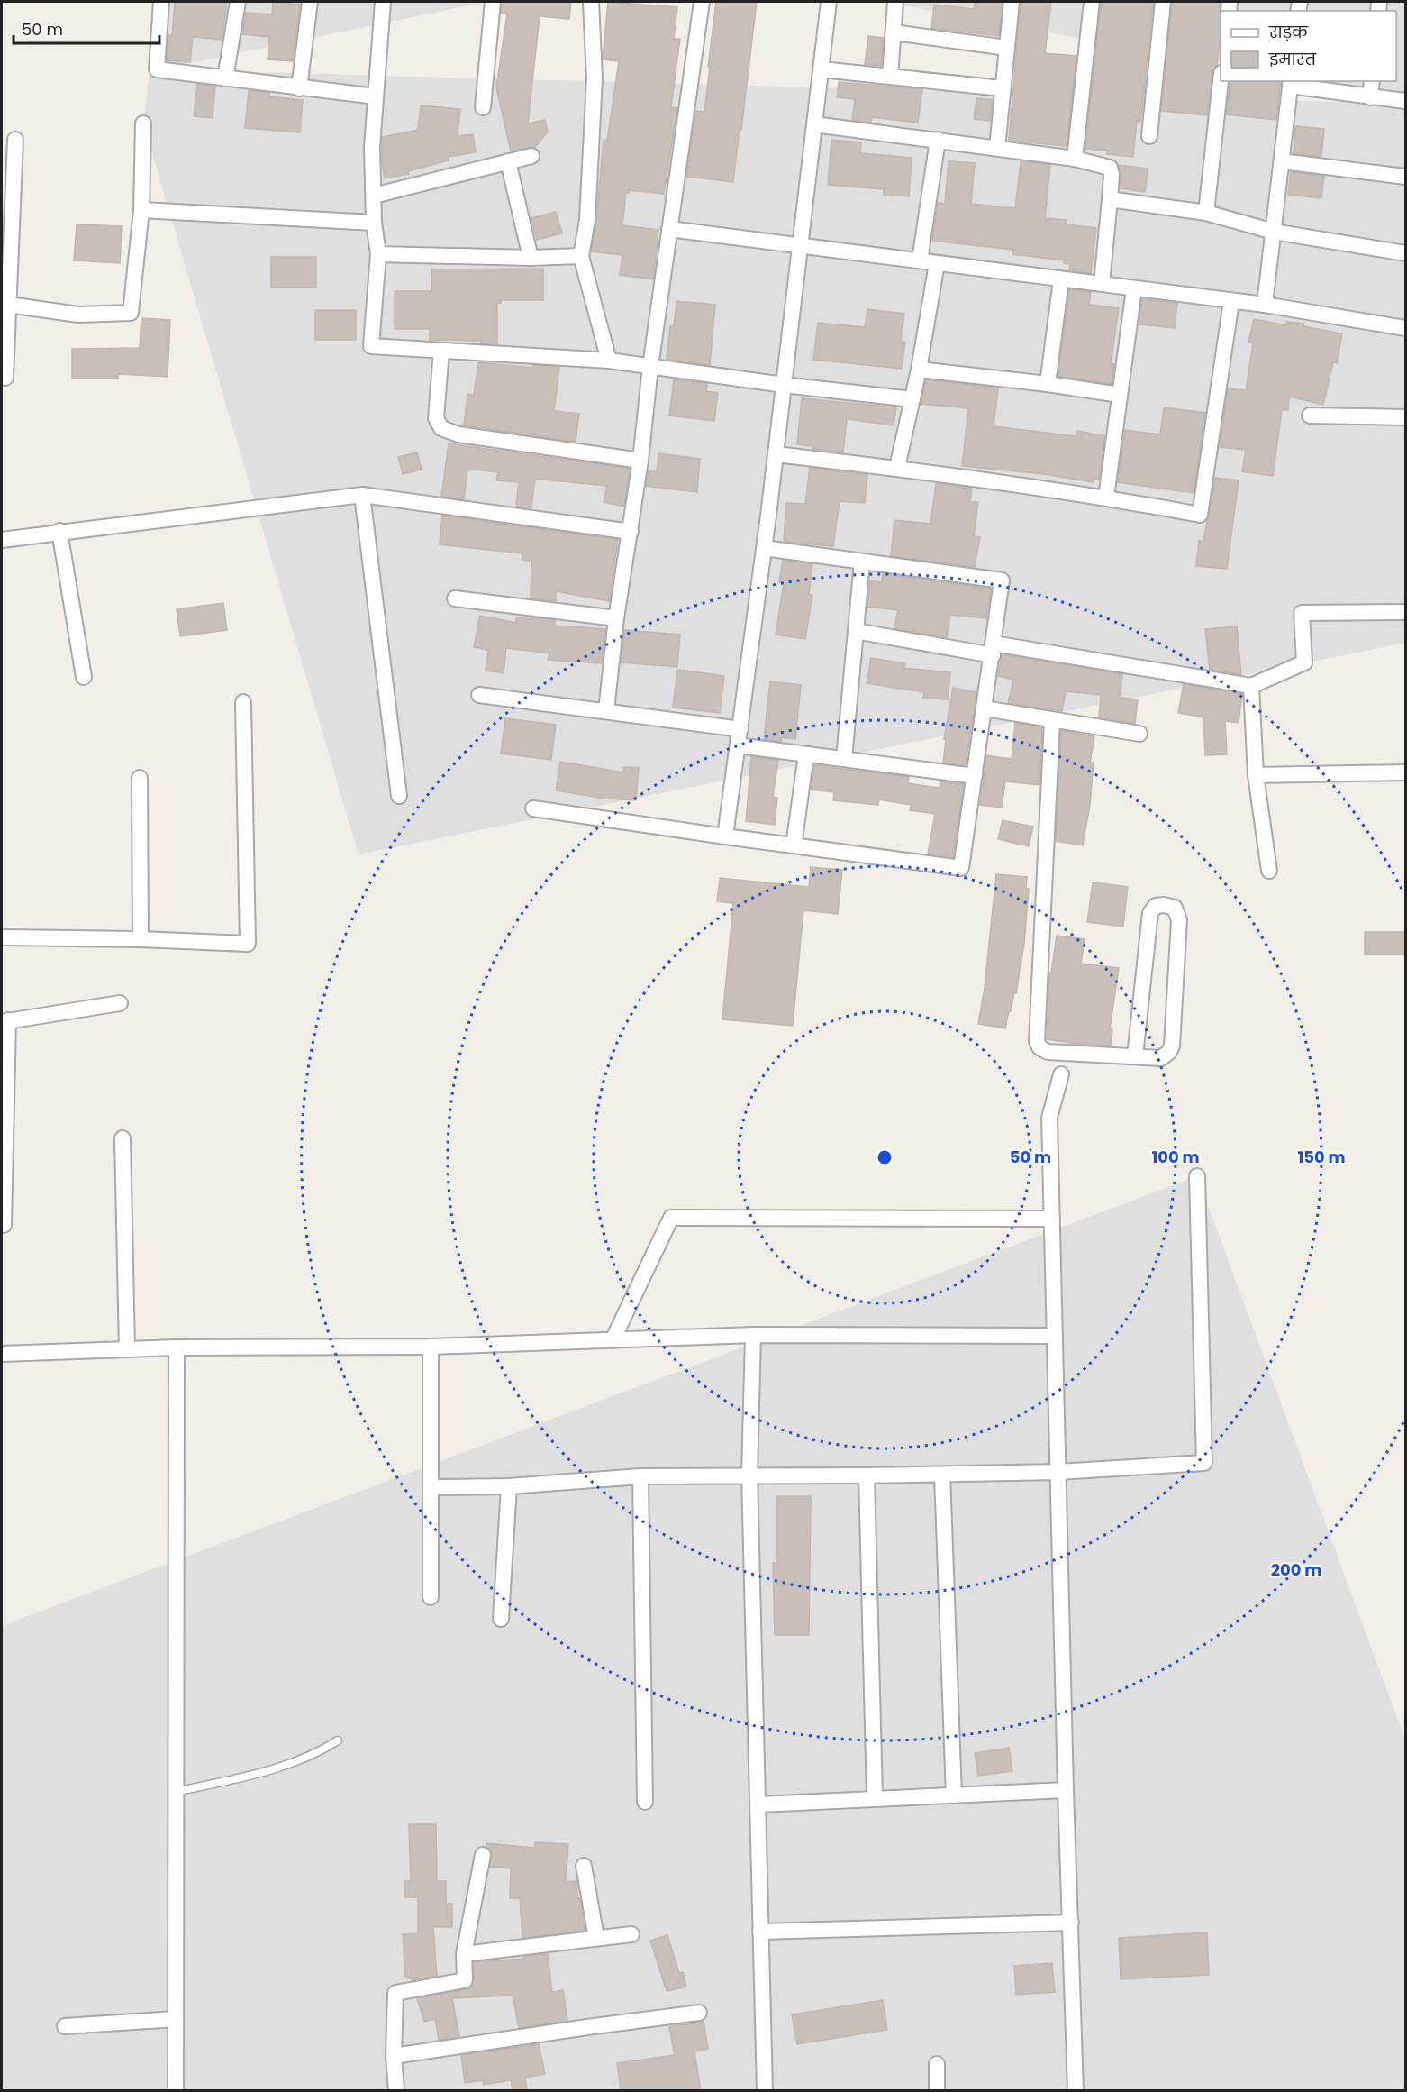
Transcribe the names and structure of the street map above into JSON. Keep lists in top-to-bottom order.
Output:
{
  "legend": ["सड़क", "इमारत"],
  "scale_bar": "50 m",
  "rings": [
    "50 m",
    "100 m",
    "150 m",
    "200 m"
  ]
}
